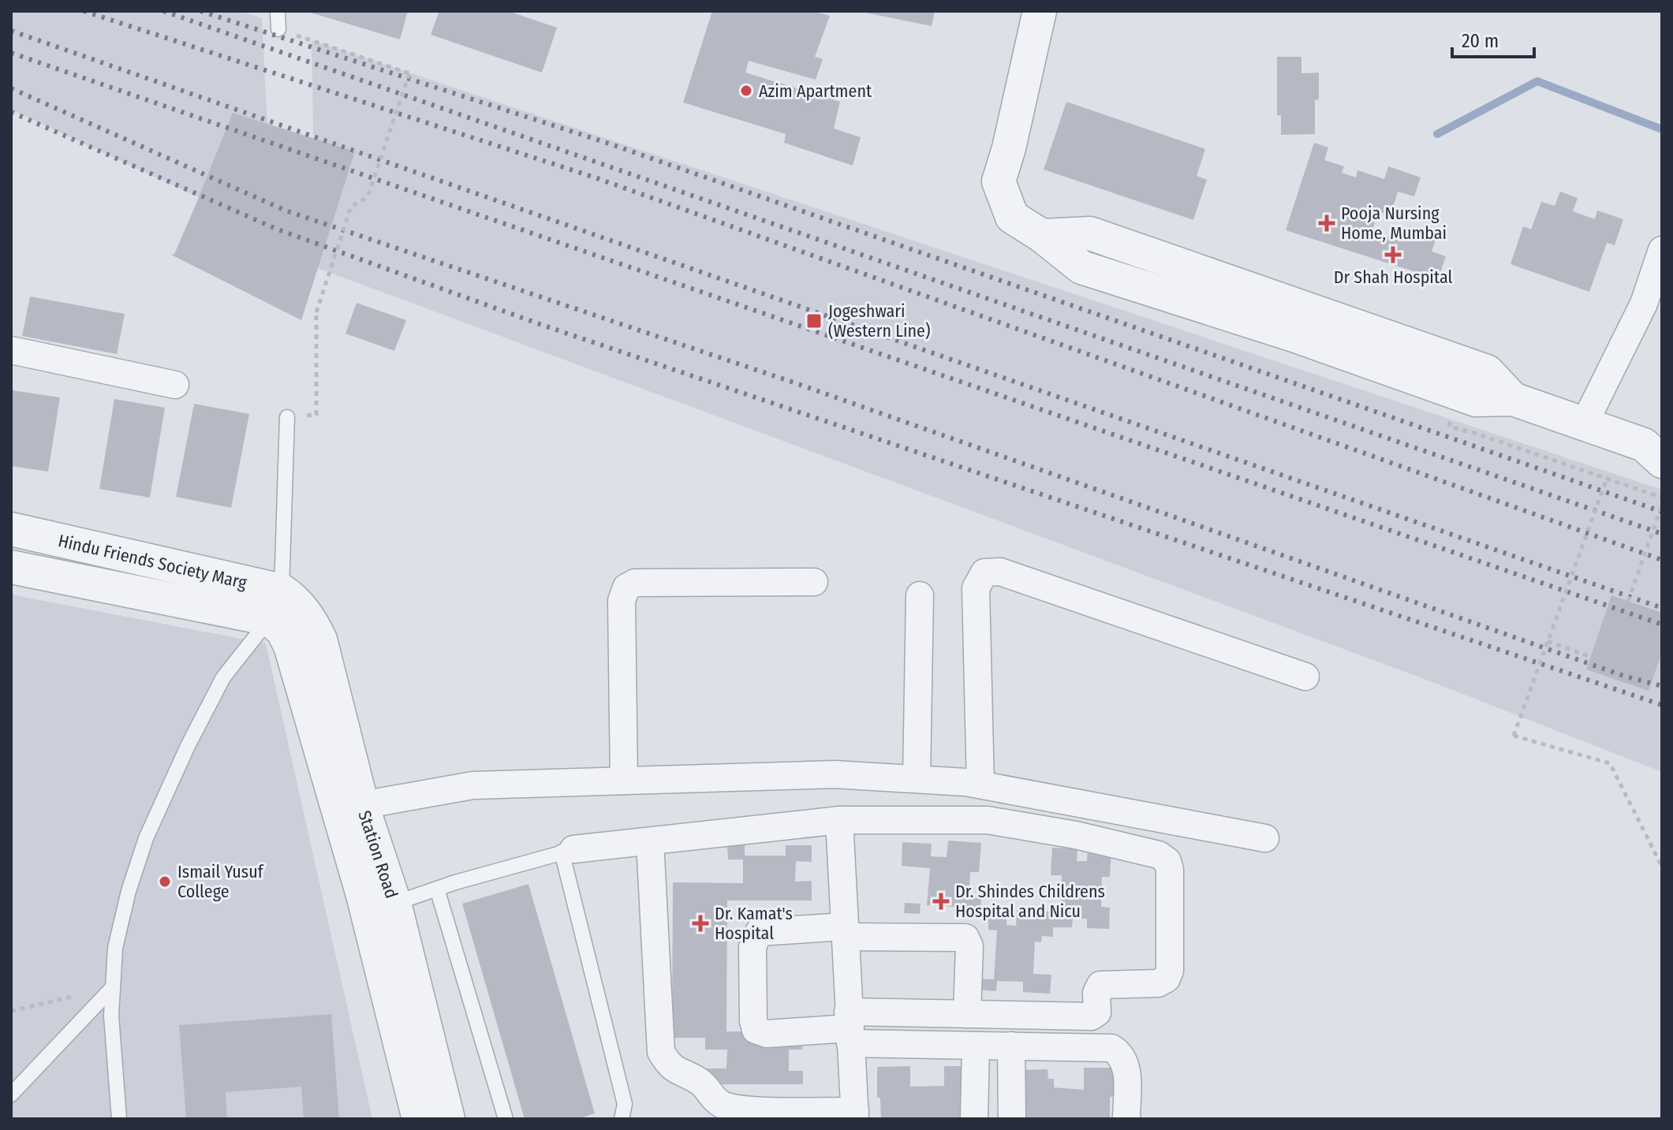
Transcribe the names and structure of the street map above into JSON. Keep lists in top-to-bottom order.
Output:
{
  "streets": {
    "street": ["Hindu Friends Society Marg", "Station Road"]
  },
  "crossings": [
    ["Hindu Friends Society Marg", "Station Road"]
  ],
  "places": {
    "other": ["Azim Apartment", "Ismail Yusuf College"],
    "health": [
      "Pooja Nursing Home, Mumbai",
      "Dr Shah Hospital",
      "Dr. Shindes Childrens Hospital and Nicu",
      "Dr. Kamat's Hospital"
    ],
    "transit": ["Jogeshwari (Western Line)"]
  },
  "scale_bar": "20 m"
}
